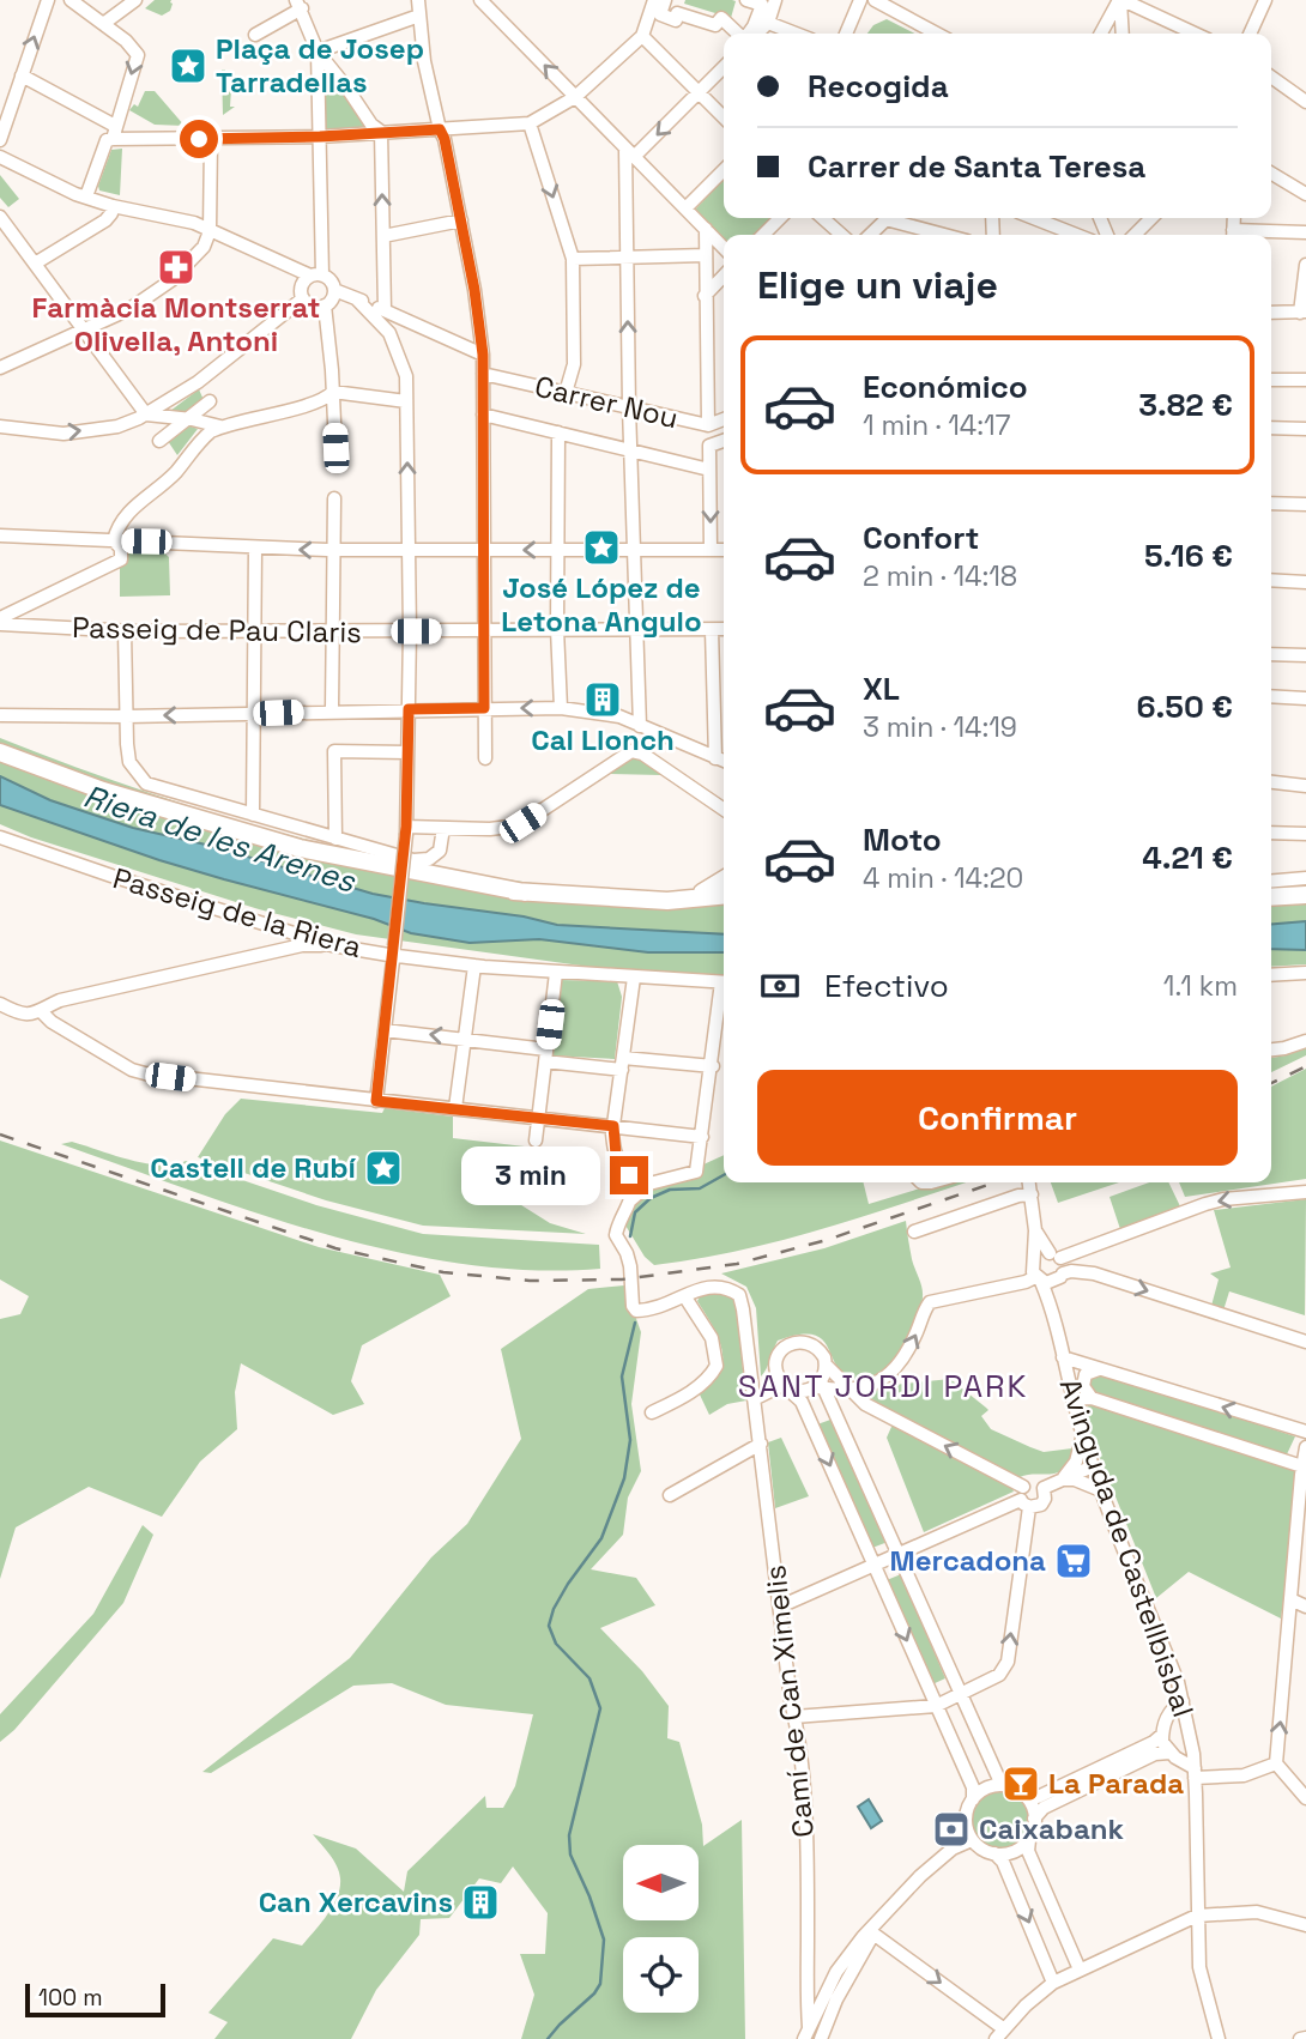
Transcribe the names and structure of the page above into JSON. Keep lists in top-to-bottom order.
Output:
{
  "streets": {
    "street": [
      "Carrer Nou",
      "Passeig de Pau Claris",
      "Passeig de la Riera",
      "Avinguda de Castellbisbal",
      "Camí de Can Ximelis"
    ]
  },
  "districts": ["SANT JORDI PARK"],
  "water": ["Riera de les Arenes"],
  "places": {
    "place": ["Plaça de Josep Tarradellas", "José López de Letona Angulo", "Castell de Rubí"],
    "pharmacy": ["Farmàcia Montserrat Olivella, Antoni"],
    "building": ["Cal Llonch", "Can Xercavins"],
    "supermarket": ["Mercadona"],
    "bar": ["La Parada"],
    "bank": ["Caixabank"]
  },
  "scale_bar": "100 m",
  "north": "left",
  "page": {
    "banner": ["Recogida", "Carrer de Santa Teresa"],
    "heading": "Elige un viaje",
    "list": [
      {
        "name": "Económico",
        "note": "1 min · 14:17",
        "value": "3.82 €"
      },
      {
        "name": "Confort",
        "note": "2 min · 14:18",
        "value": "5.16 €"
      },
      {
        "name": "XL",
        "note": "3 min · 14:19",
        "value": "6.50 €"
      },
      {
        "name": "Moto",
        "note": "4 min · 14:20",
        "value": "4.21 €"
      }
    ],
    "pay": ["Efectivo", "1.1 km"],
    "buttons": "Confirmar",
    "bubble": "3 min",
    "scale": "100 m"
  }
}
